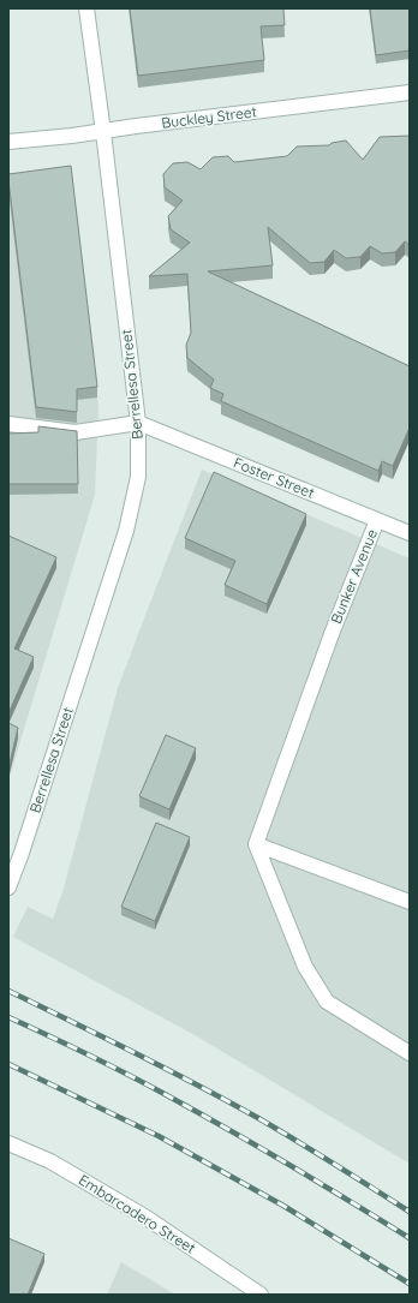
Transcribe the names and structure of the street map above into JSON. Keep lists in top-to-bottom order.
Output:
{
  "streets": {
    "street": [
      "Buckley Street",
      "Berrellesa Street",
      "Foster Street",
      "Bunker Avenue",
      "Embarcadero Street"
    ]
  },
  "crossings": [
    ["Buckley Street", "Berrellesa Street"],
    ["Berrellesa Street", "Foster Street"],
    ["Foster Street", "Bunker Avenue"]
  ]
}
